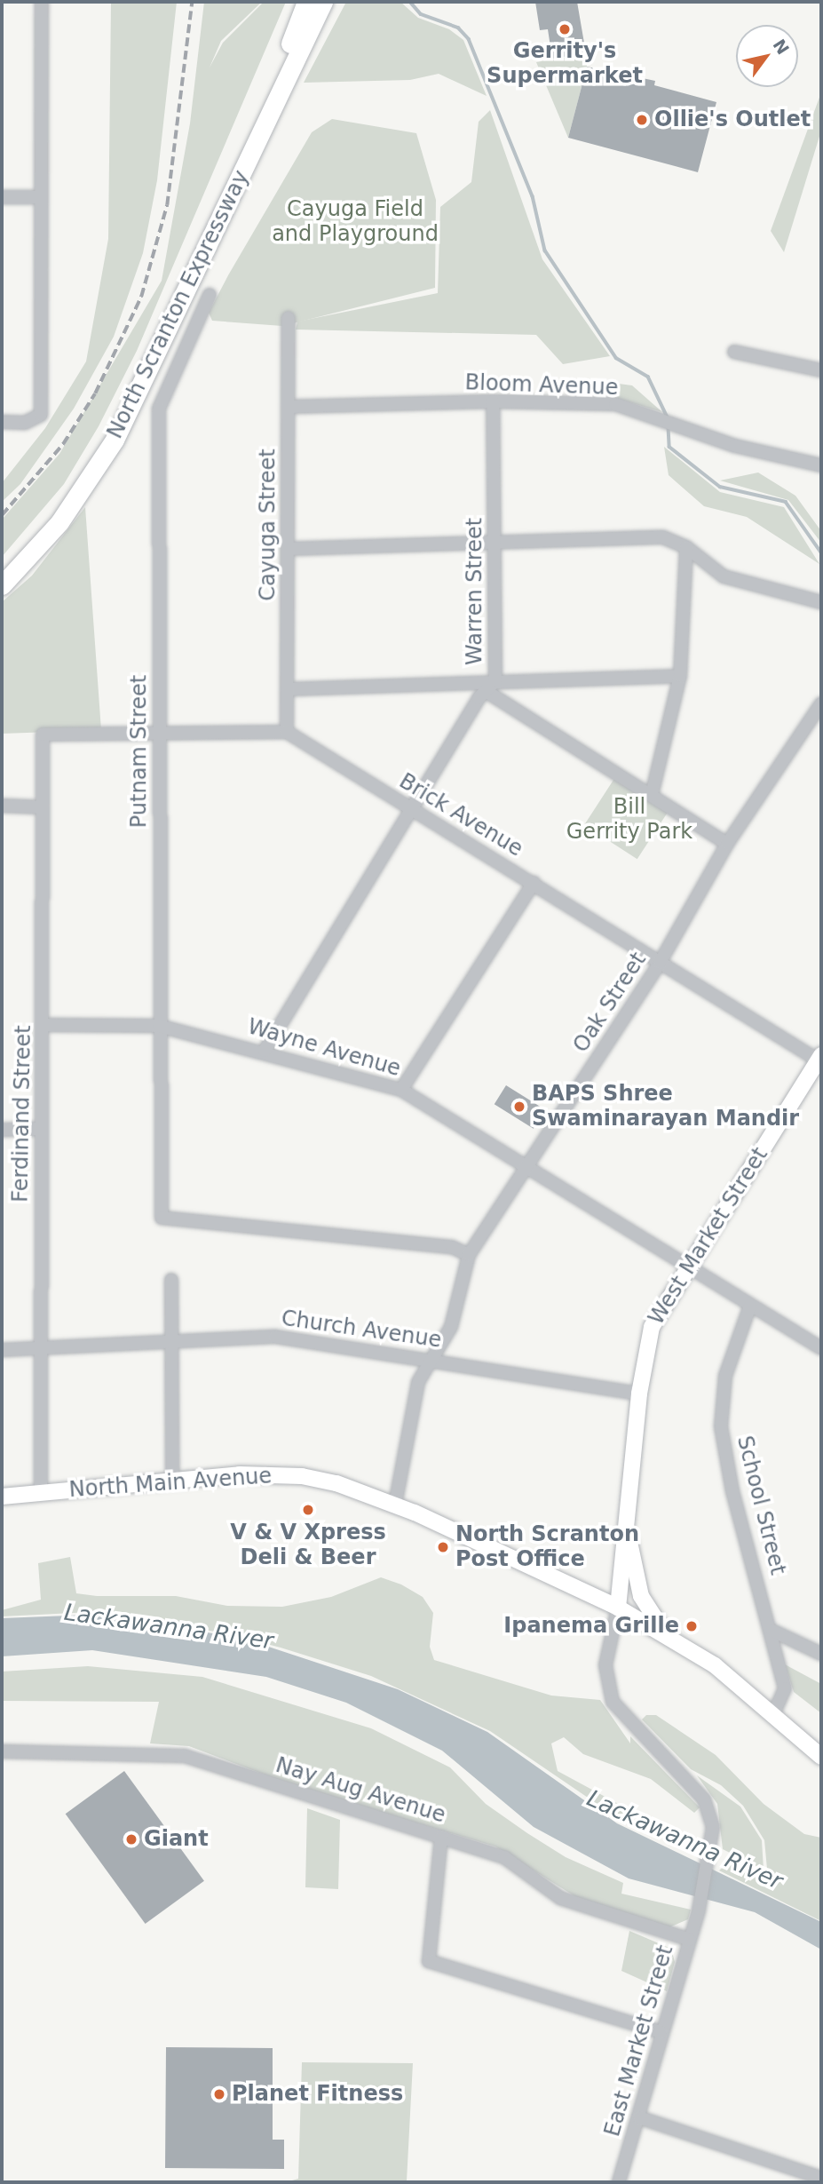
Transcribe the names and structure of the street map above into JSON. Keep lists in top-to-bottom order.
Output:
{
  "streets": {
    "highway": ["North Scranton Expressway"],
    "main road": ["West Market Street", "North Main Avenue"],
    "street": [
      "Bloom Avenue",
      "Cayuga Street",
      "Warren Street",
      "Putnam Street",
      "Brick Avenue",
      "Oak Street",
      "Wayne Avenue",
      "Ferdinand Street",
      "Church Avenue",
      "School Street",
      "Nay Aug Avenue",
      "East Market Street"
    ]
  },
  "crossings": [
    ["Bloom Avenue", "Cayuga Street"],
    ["Bloom Avenue", "Warren Street"],
    ["Cayuga Street", "Brick Avenue"],
    ["Warren Street", "Brick Avenue"],
    ["Warren Street", "Wayne Avenue"],
    ["Putnam Street", "Oak Street"],
    ["Putnam Street", "Wayne Avenue"],
    ["Putnam Street", "Ferdinand Street"],
    ["Brick Avenue", "Oak Street"],
    ["Brick Avenue", "West Market Street"],
    ["Oak Street", "Wayne Avenue"],
    ["Oak Street", "Church Avenue"],
    ["Oak Street", "North Main Avenue"],
    ["Wayne Avenue", "Ferdinand Street"],
    ["Wayne Avenue", "West Market Street"],
    ["Wayne Avenue", "School Street"],
    ["Ferdinand Street", "Church Avenue"],
    ["Ferdinand Street", "North Main Avenue"],
    ["West Market Street", "Church Avenue"],
    ["West Market Street", "North Main Avenue"],
    ["West Market Street", "East Market Street"],
    ["North Main Avenue", "School Street"],
    ["Nay Aug Avenue", "East Market Street"]
  ],
  "water": ["Lackawanna River"],
  "parks": ["Cayuga Field and Playground", "Bill Gerrity Park"],
  "places": [
    "Gerrity's Supermarket",
    "Ollie's Outlet",
    "BAPS Shree Swaminarayan Mandir",
    "V & V Xpress Deli & Beer",
    "North Scranton Post Office",
    "Ipanema Grille",
    "Giant",
    "Planet Fitness"
  ],
  "north": "top right"
}
